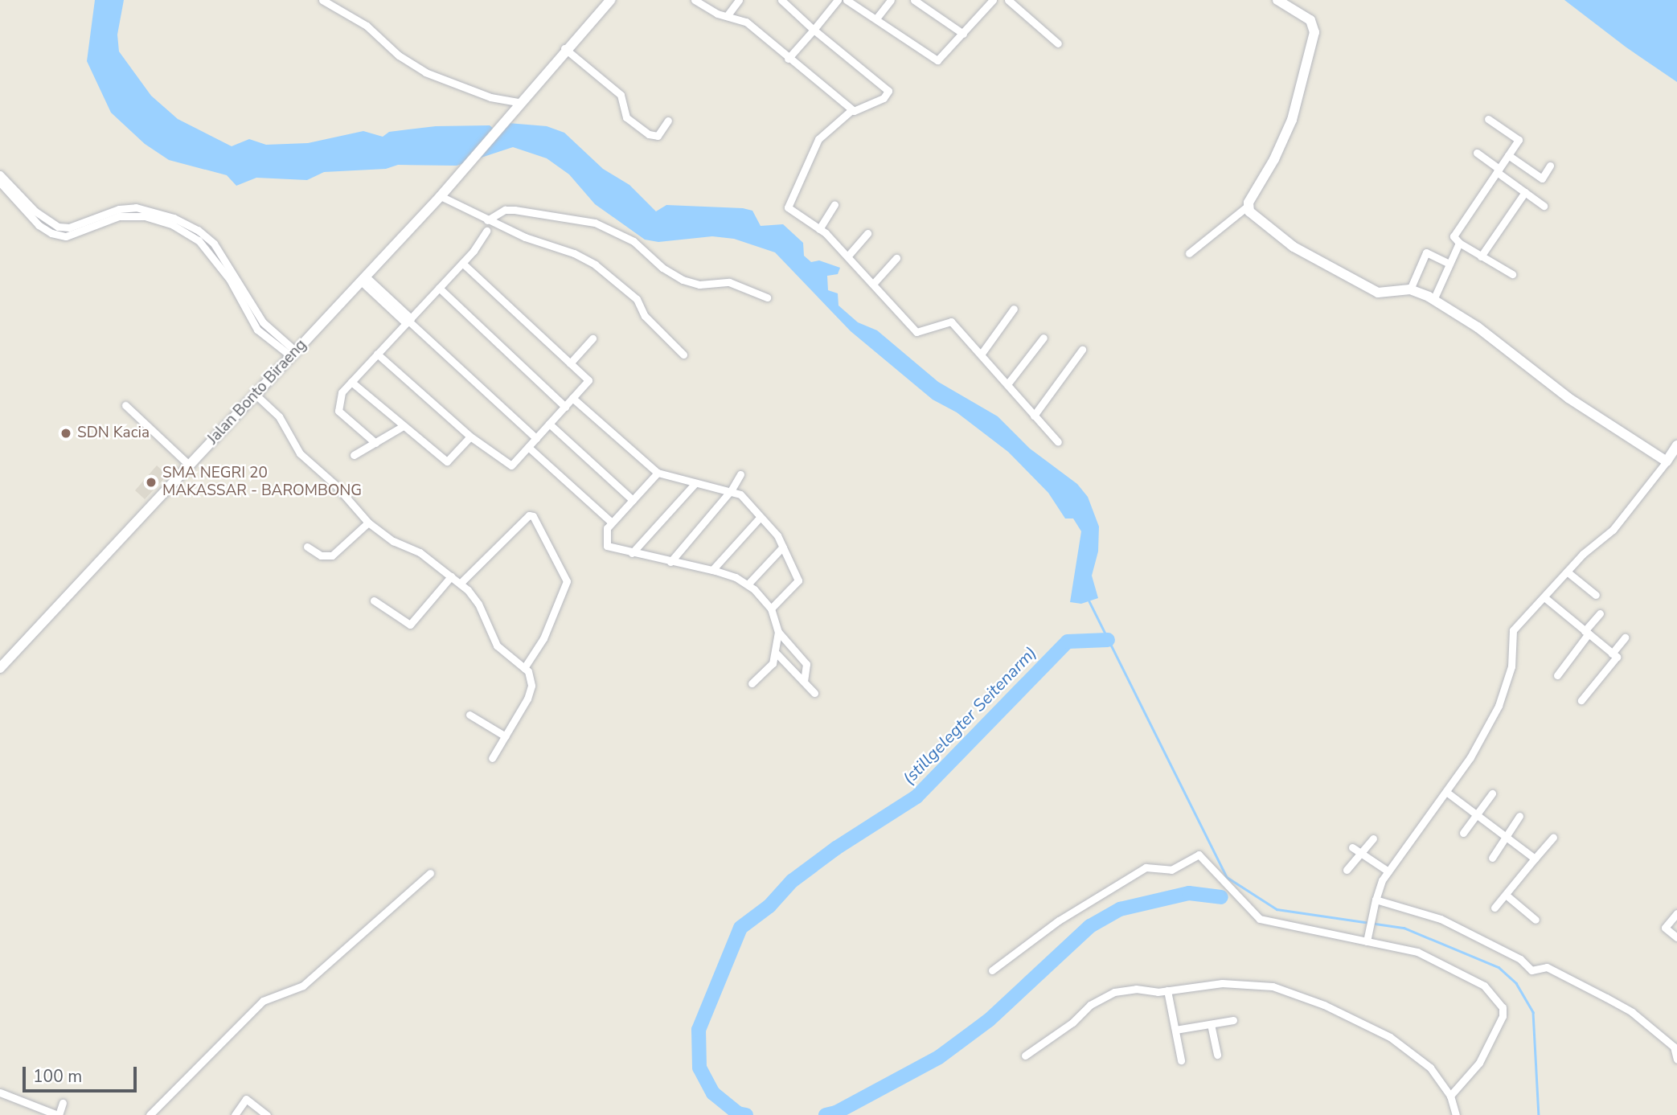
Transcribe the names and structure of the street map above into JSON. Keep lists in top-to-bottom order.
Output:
{
  "streets": {
    "street": ["Jalan Bonto Biraeng"]
  },
  "water": ["(stillgelegter Seitenarm)"],
  "places": ["SDN Kacia", "SMA NEGRI 20 MAKASSAR - BAROMBONG"],
  "scale_bar": "100 m"
}
